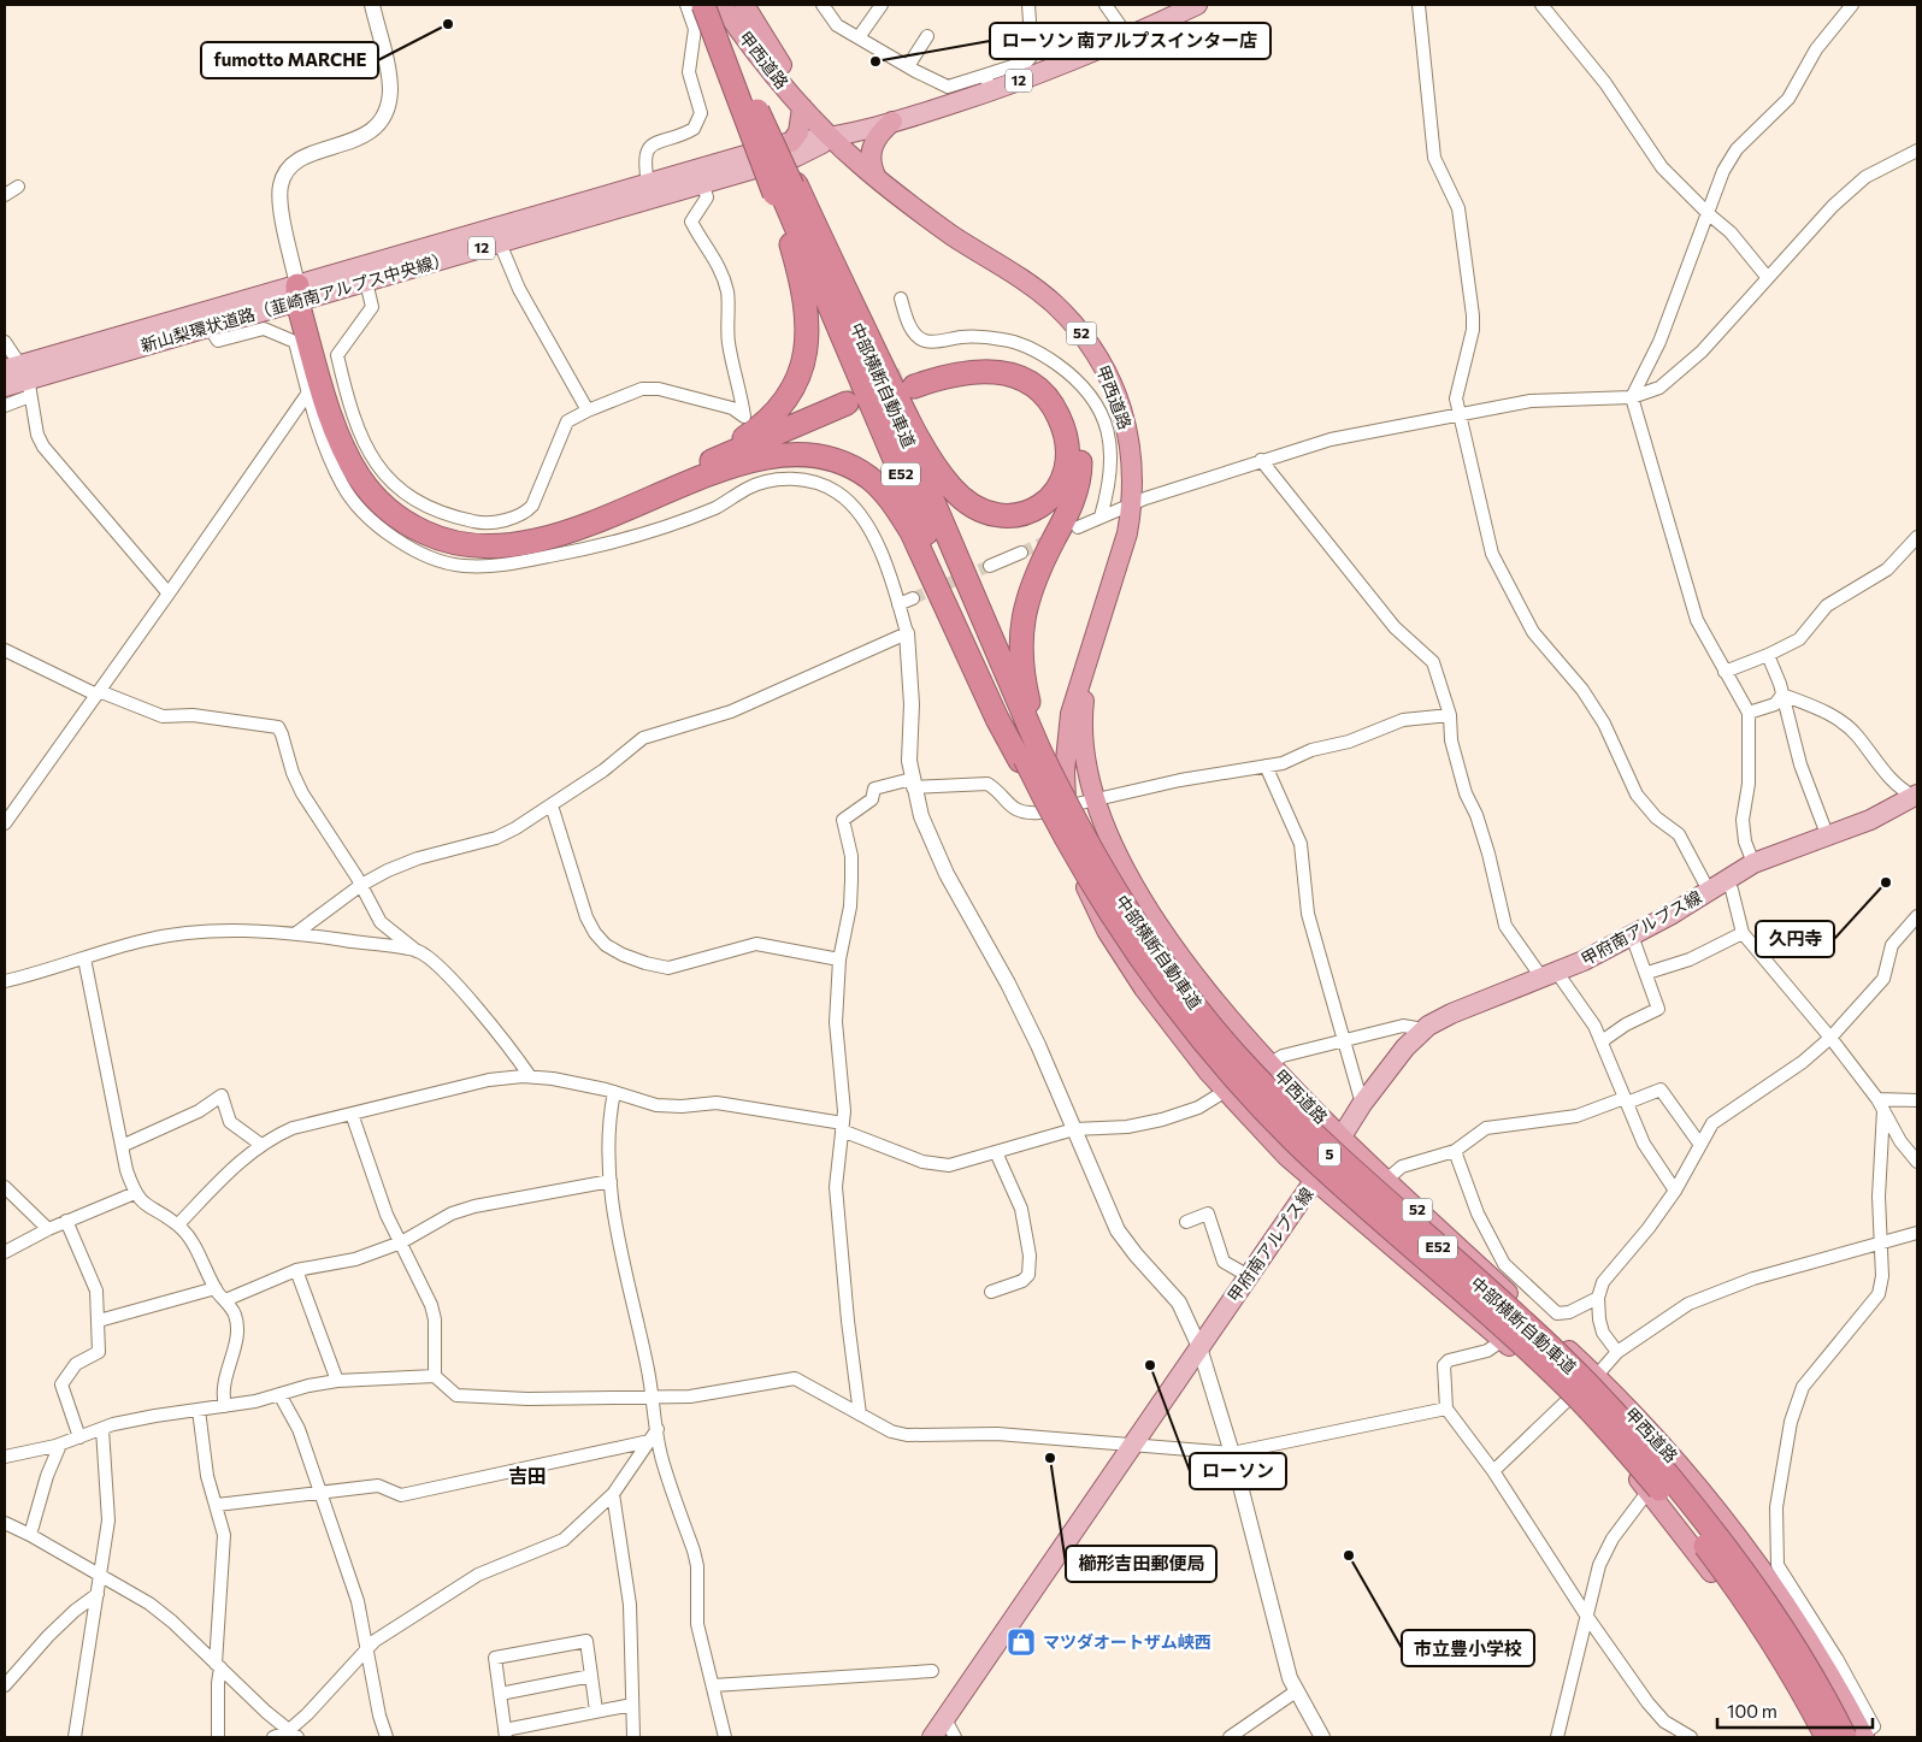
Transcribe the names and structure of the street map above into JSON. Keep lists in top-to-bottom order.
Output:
{
  "streets": {
    "highway": [
      "甲西道路",
      "52",
      "中部横断自動車道",
      "E52"
    ],
    "main road": [
      "12",
      "新山梨環状道路（韮崎南アルプス中央線）",
      "甲府南アルプス線",
      "5"
    ]
  },
  "crossings": [
    ["甲西道路", "12"],
    ["甲西道路", "新山梨環状道路（韮崎南アルプス中央線）"],
    ["甲西道路", "中部横断自動車道"],
    ["甲西道路", "甲府南アルプス線"],
    ["12", "新山梨環状道路（韮崎南アルプス中央線）"]
  ],
  "districts": ["吉田"],
  "places": {
    "other": [
      "fumotto MARCHE",
      "ローソン 南アルプスインター店",
      "久円寺",
      "ローソン",
      "櫛形吉田郵便局",
      "市立豊小学校"
    ],
    "shop": ["マツダオートザム峡西"]
  },
  "scale_bar": "100 m"
}
